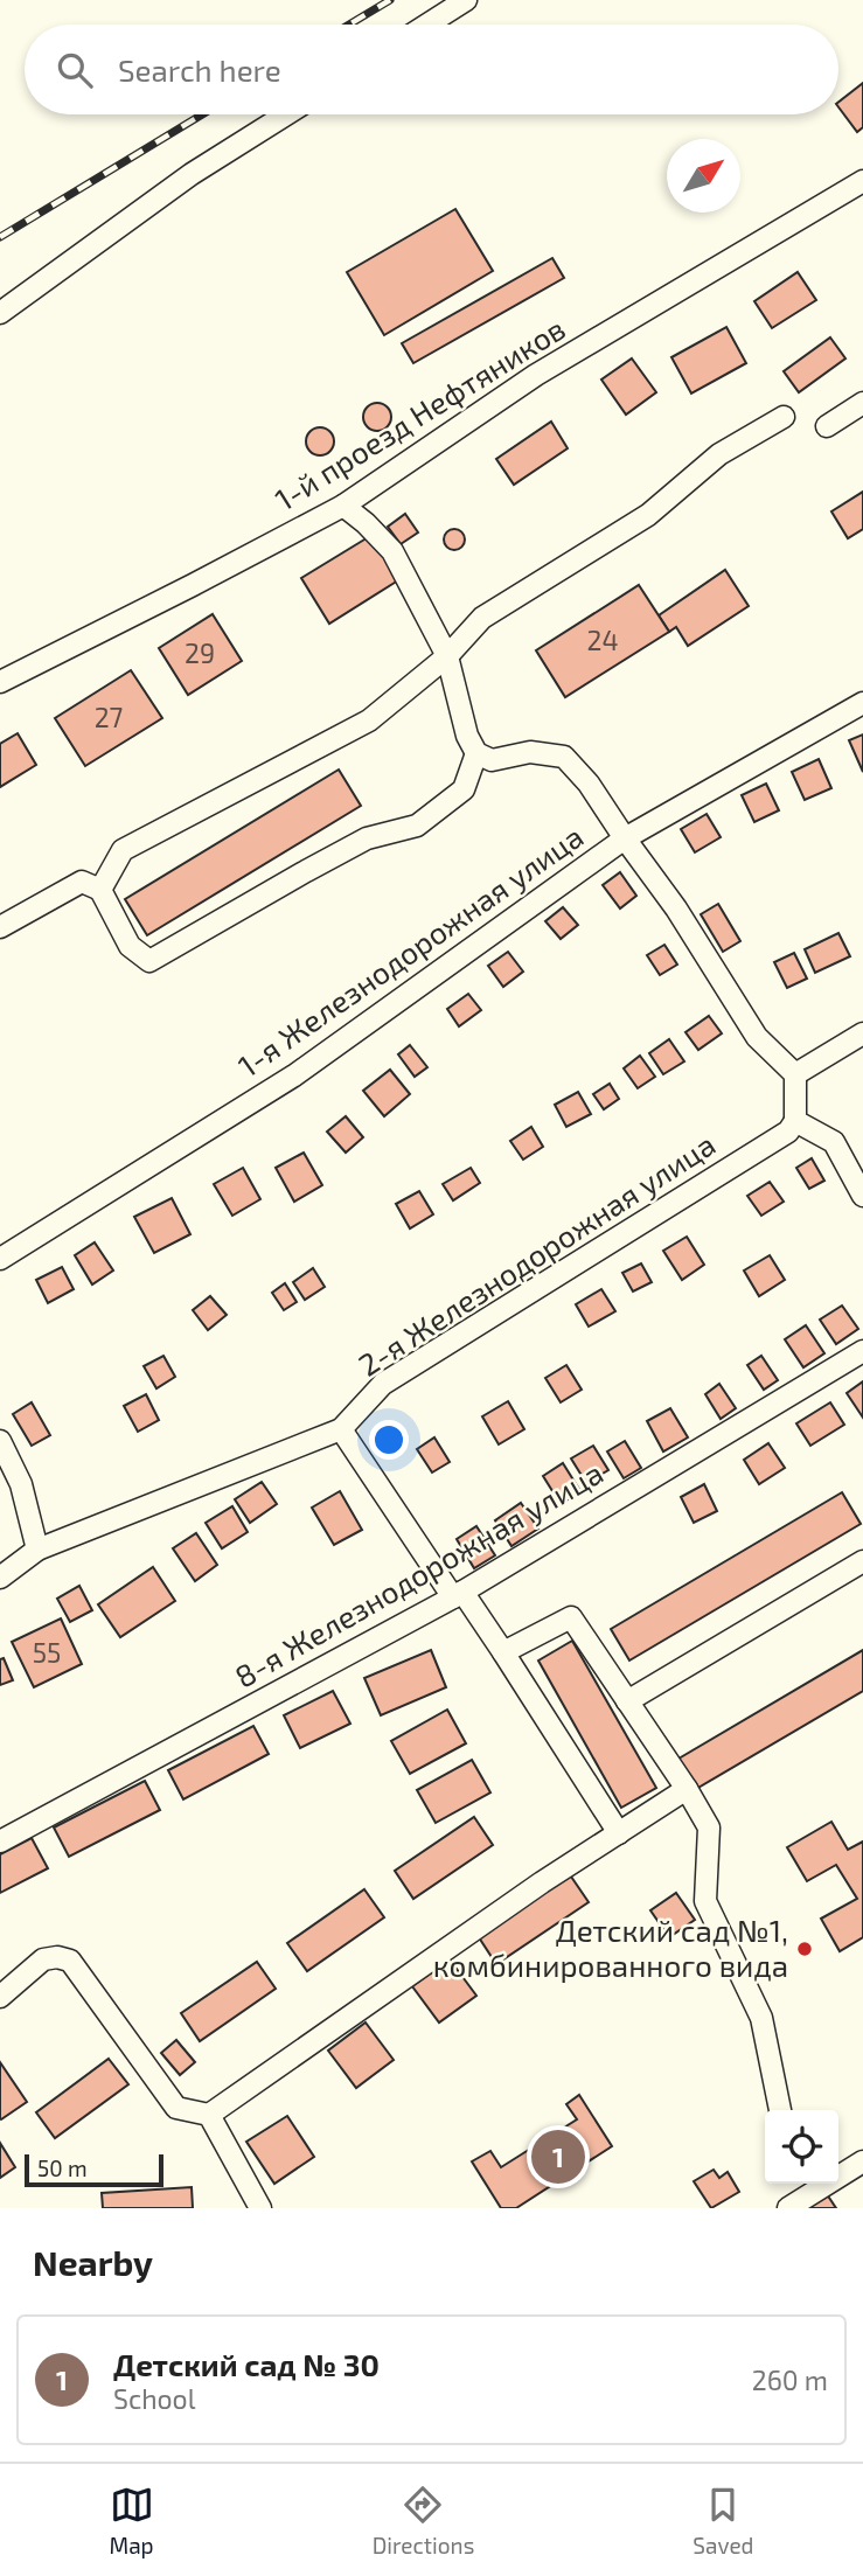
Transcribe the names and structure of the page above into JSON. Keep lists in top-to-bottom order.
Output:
{
  "streets": {
    "street": [
      "1-й проезд Нефтяников",
      "1-я Железнодорожная улица",
      "2-я Железнодорожная улица",
      "8-я Железнодорожная улица"
    ]
  },
  "places": ["Детский сад №1, комбинированного вида"],
  "house_numbers": [
    "24",
    "29",
    "27",
    "55"
  ],
  "scale_bar": "50 m",
  "north": "top right",
  "page": {
    "search": "Search here",
    "pins": "1",
    "scale": "50 m",
    "heading": "Nearby",
    "list": [
      {
        "mark": "1",
        "name": "Детский сад № 30",
        "note": "School",
        "value": "260 m"
      }
    ],
    "nav": ["Map", "Directions", "Saved"]
  }
}
